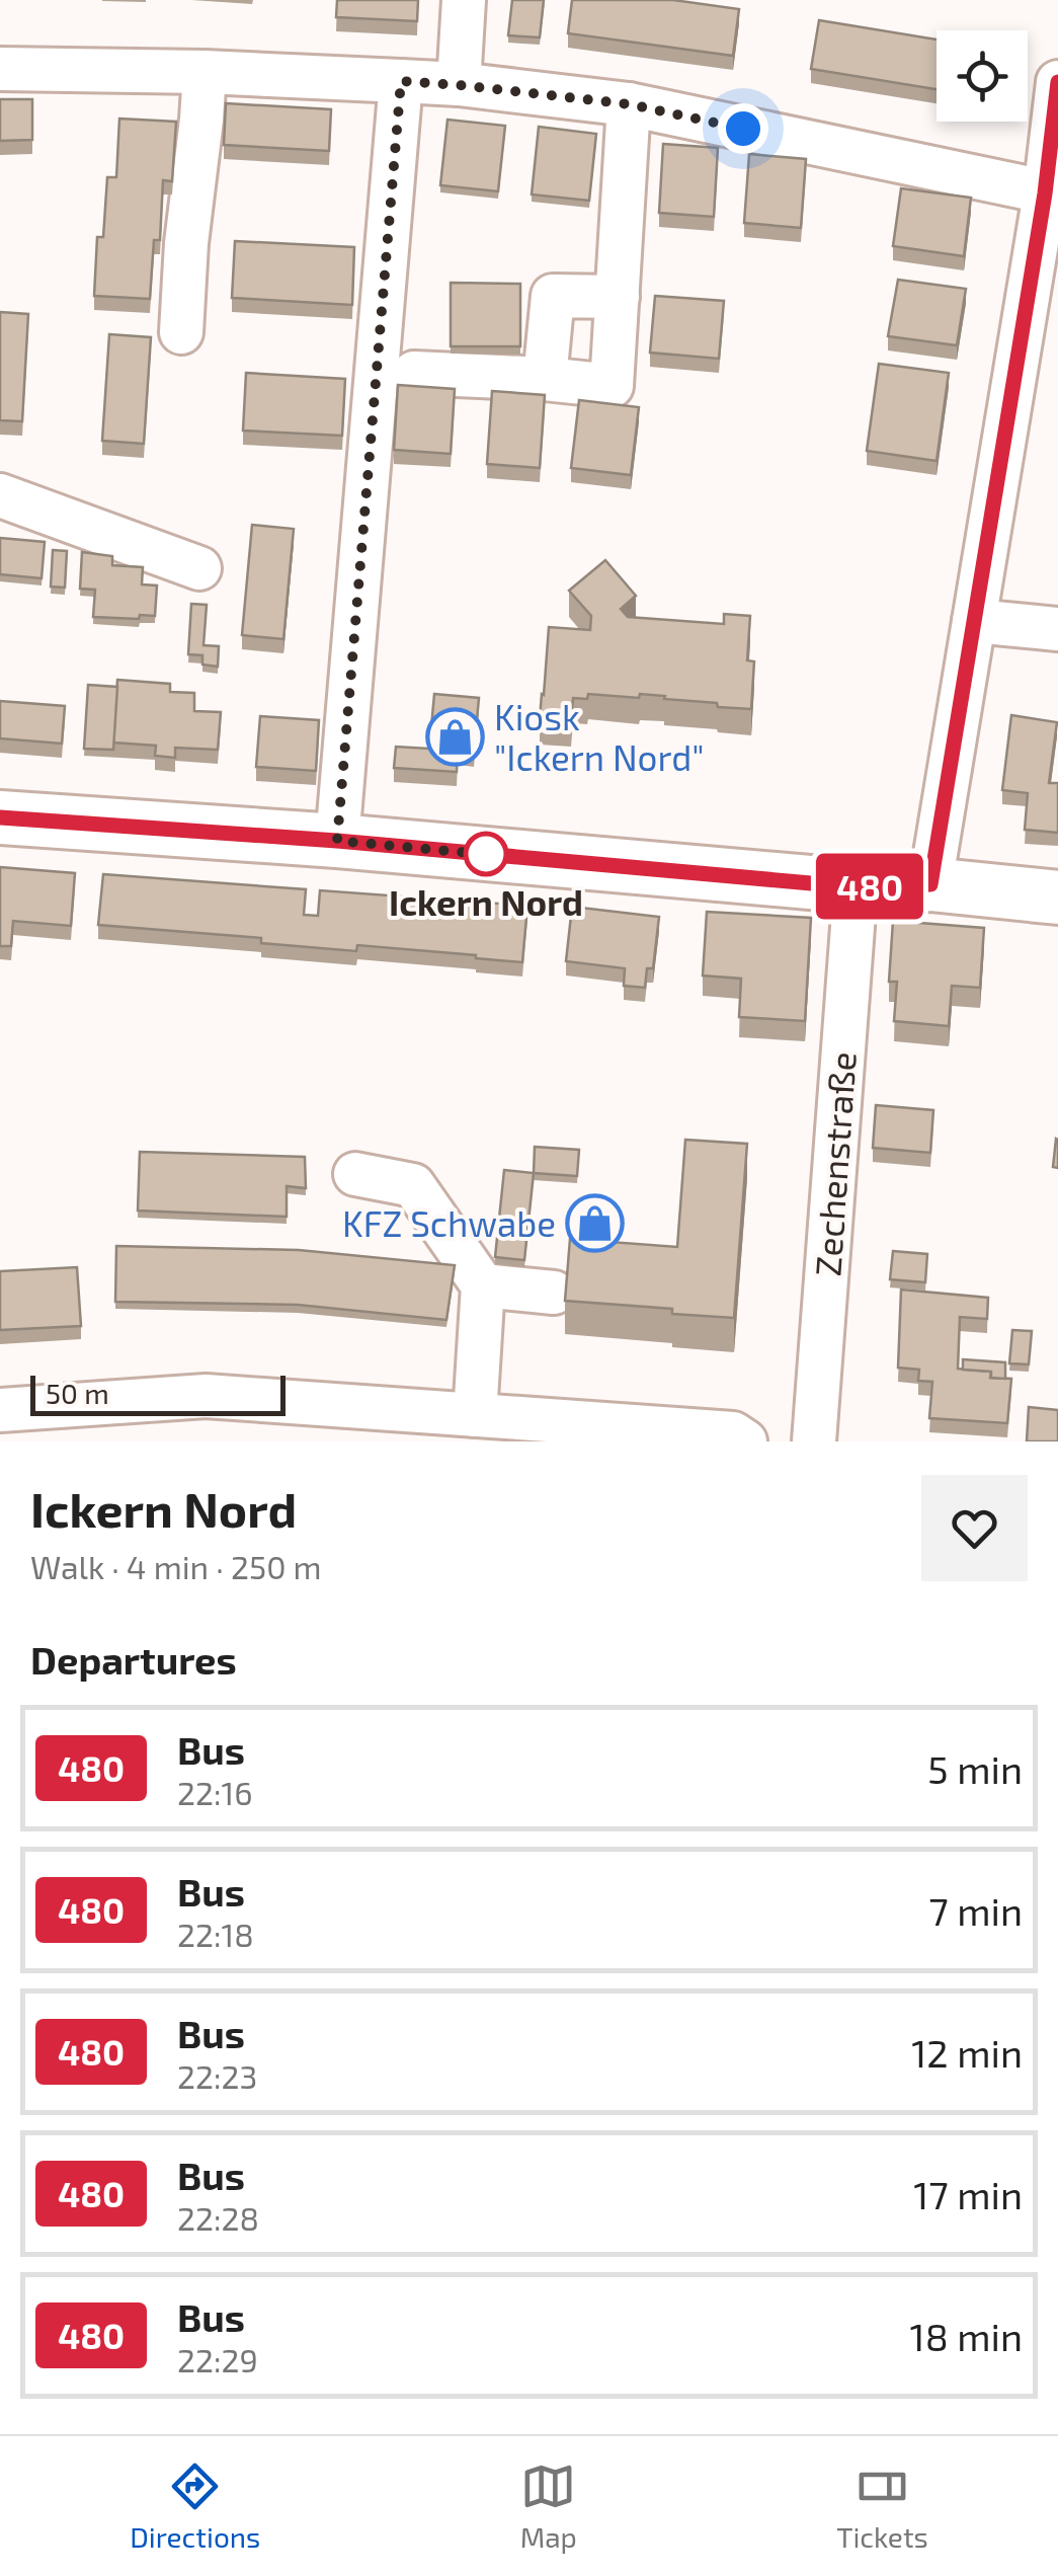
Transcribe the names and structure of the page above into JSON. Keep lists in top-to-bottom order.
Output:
{
  "streets": {
    "street": ["Zechenstraße"]
  },
  "places": {
    "shop": ["Kiosk \"Ickern Nord\"", "KFZ Schwabe"],
    "other": ["Ickern Nord"]
  },
  "lines": ["bus line 480"],
  "scale_bar": "50 m",
  "page": {
    "on_map": "480",
    "scale": "50 m",
    "heading": [
      ["Ickern Nord", "Walk · 4 min · 250 m"],
      "Departures"
    ],
    "list": [
      {
        "mark": "480",
        "name": "Bus",
        "note": "22:16",
        "value": "5 min"
      },
      {
        "mark": "480",
        "name": "Bus",
        "note": "22:18",
        "value": "7 min"
      },
      {
        "mark": "480",
        "name": "Bus",
        "note": "22:23",
        "value": "12 min"
      },
      {
        "mark": "480",
        "name": "Bus",
        "note": "22:28",
        "value": "17 min"
      },
      {
        "mark": "480",
        "name": "Bus",
        "note": "22:29",
        "value": "18 min"
      }
    ],
    "tabs": ["Directions", "Map", "Tickets"]
  }
}
